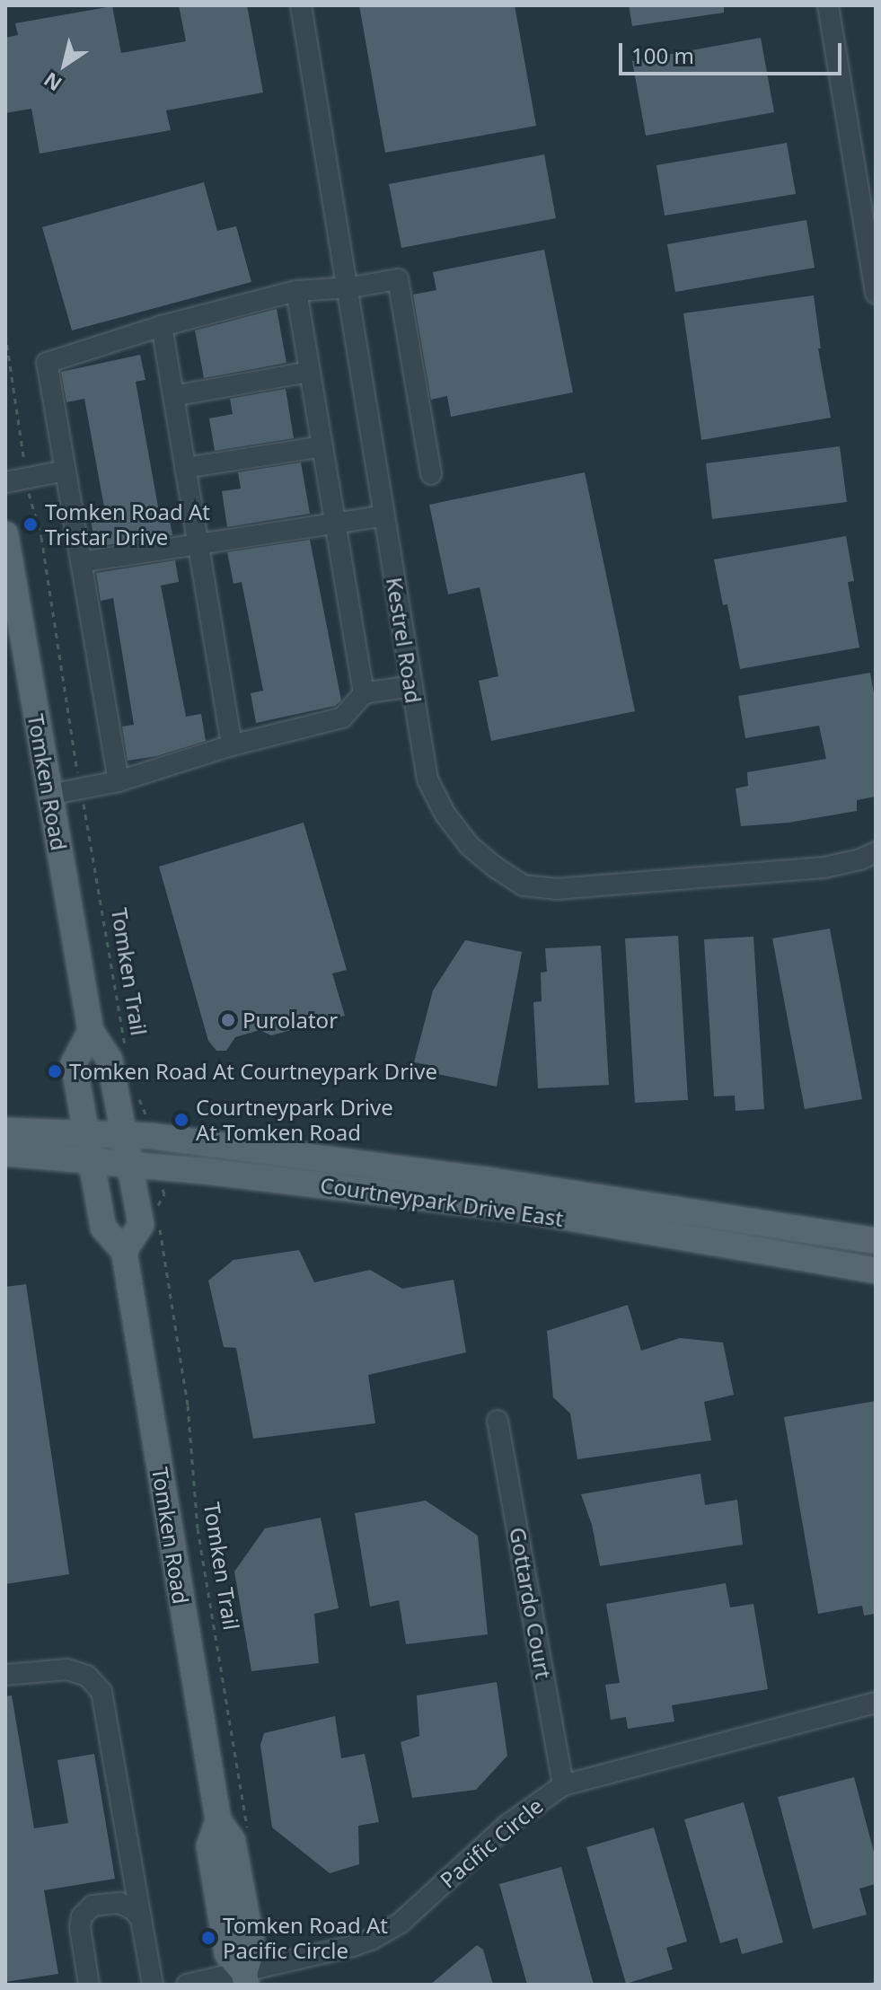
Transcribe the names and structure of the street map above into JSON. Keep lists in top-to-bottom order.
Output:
{
  "streets": {
    "main road": ["Tomken Road", "Courtneypark Drive East"],
    "street": ["Kestrel Road", "Gottardo Court", "Pacific Circle"],
    "path": ["Tomken Trail"]
  },
  "crossings": [
    ["Tomken Road", "Courtneypark Drive East"],
    ["Tomken Road", "Pacific Circle"],
    ["Gottardo Court", "Pacific Circle"]
  ],
  "places": [
    "Tomken Road At Tristar Drive",
    "Purolator",
    "Tomken Road At Courtneypark Drive",
    "Courtneypark Drive At Tomken Road",
    "Tomken Road At Pacific Circle"
  ],
  "scale_bar": "100 m",
  "north": "bottom left"
}
